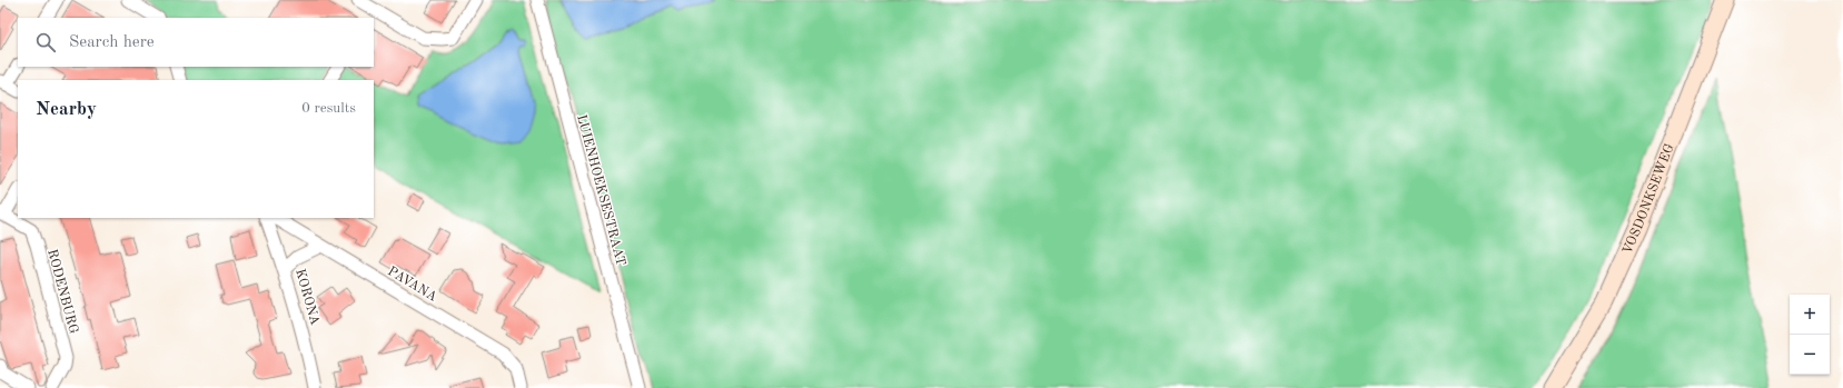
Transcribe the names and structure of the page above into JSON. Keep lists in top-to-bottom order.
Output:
{
  "streets": {
    "main road": ["VOSDONKSEWEG"],
    "street": [
      "LUIENHOEKSESTRAAT",
      "PAVANA",
      "RODENBURG",
      "KORONA"
    ]
  },
  "page": {
    "search": "Search here",
    "heading": ["Nearby", "0 results"],
    "map_buttons": ["+", "−"]
  }
}
